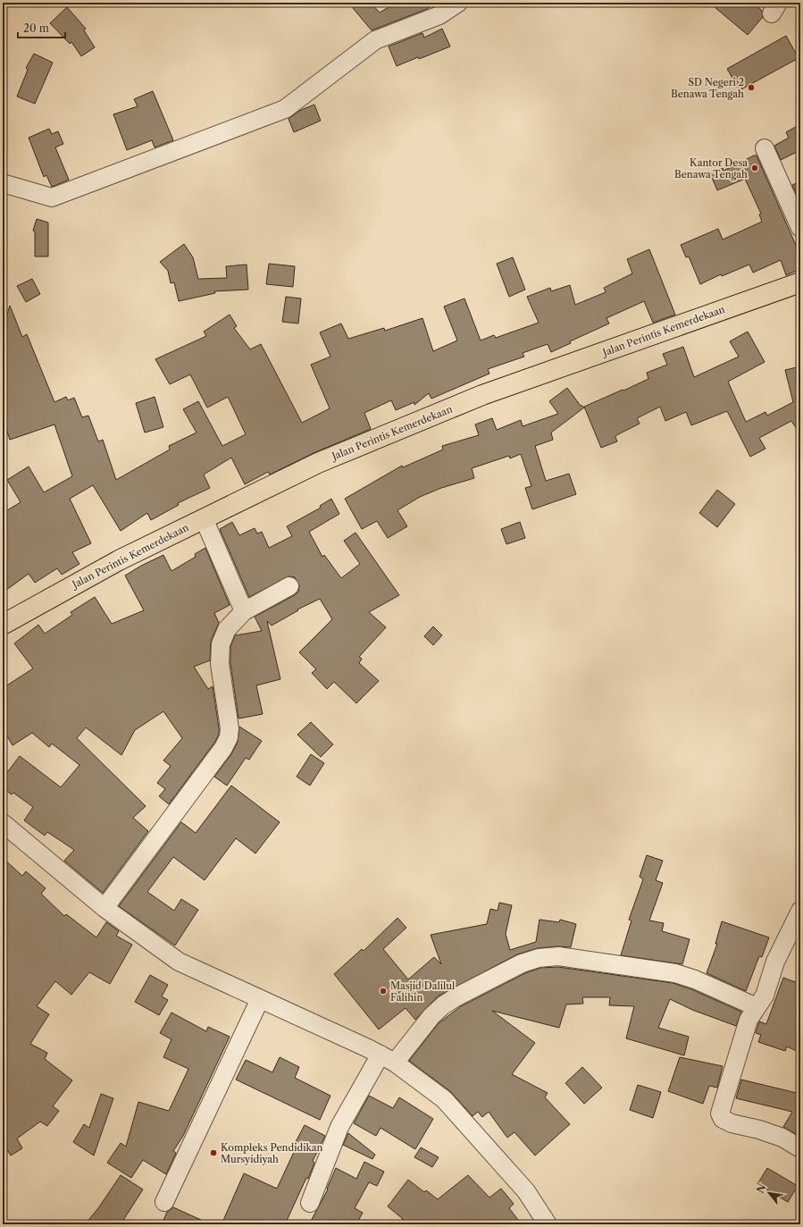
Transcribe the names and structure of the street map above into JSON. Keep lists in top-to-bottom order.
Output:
{
  "streets": {
    "main road": ["Jalan Perintis Kemerdekaan"]
  },
  "places": [
    "SD Negeri 2 Benawa Tengah",
    "Kantor Desa Benawa Tengah",
    "Masjid Dalilul Falihin",
    "Kompleks Pendidikan Mursyidiyah"
  ],
  "scale_bar": "20 m",
  "north": "top left"
}
